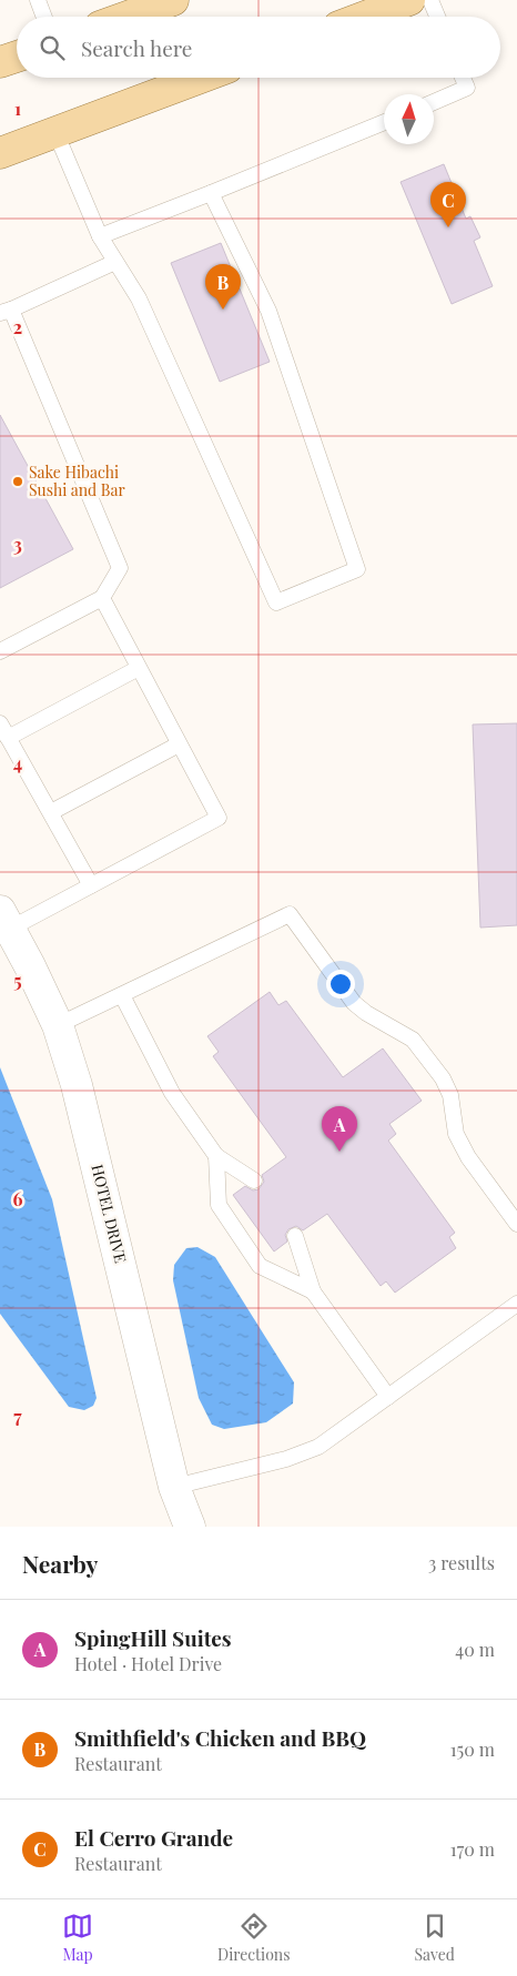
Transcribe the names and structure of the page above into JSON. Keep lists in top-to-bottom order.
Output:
{
  "streets": {
    "street": ["HOTEL DRIVE"]
  },
  "places": ["Sake Hibachi Sushi and Bar"],
  "north": "top",
  "page": {
    "search": "Search here",
    "pins": ["C", "B", "A"],
    "heading": ["Nearby", "3 results"],
    "list": [
      {
        "mark": "A",
        "name": "SpingHill Suites",
        "note": "Hotel · Hotel Drive",
        "value": "40 m"
      },
      {
        "mark": "B",
        "name": "Smithfield's Chicken and BBQ",
        "note": "Restaurant",
        "value": "150 m"
      },
      {
        "mark": "C",
        "name": "El Cerro Grande",
        "note": "Restaurant",
        "value": "170 m"
      }
    ],
    "nav": ["Map", "Directions", "Saved"]
  },
  "grid": {
    "rows": [
      "1",
      "2",
      "3",
      "4",
      "5",
      "6",
      "7"
    ]
  }
}
